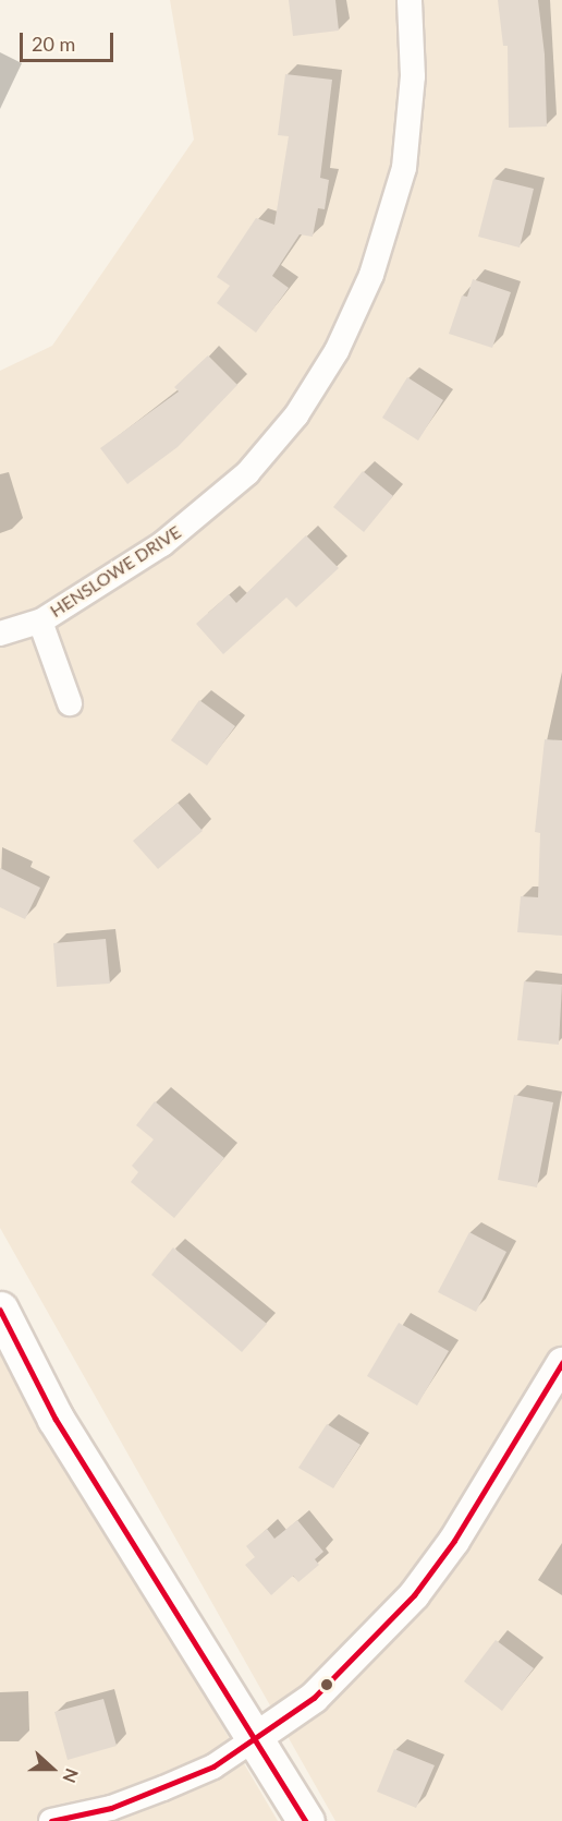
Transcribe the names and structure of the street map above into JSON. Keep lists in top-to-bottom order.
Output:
{
  "streets": {
    "street": ["HENSLOWE DRIVE"]
  },
  "scale_bar": "20 m",
  "north": "right"
}
